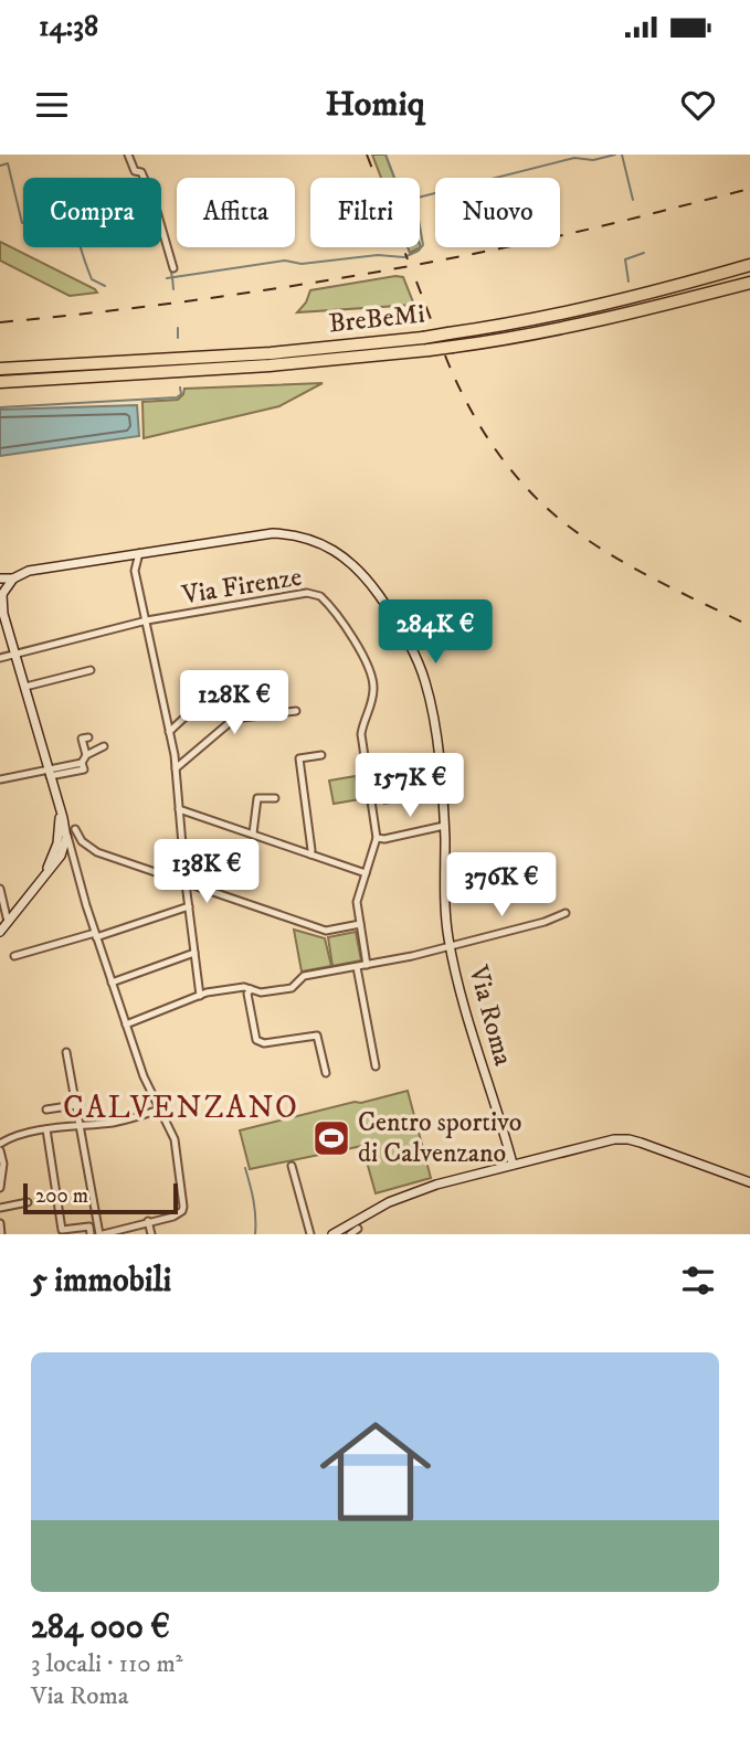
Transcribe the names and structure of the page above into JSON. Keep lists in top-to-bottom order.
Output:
{
  "streets": {
    "highway": ["BreBeMi"],
    "street": ["Via Firenze", "Via Roma"]
  },
  "districts": ["CALVENZANO"],
  "places": {
    "sports": ["Centro sportivo di Calvenzano"]
  },
  "scale_bar": "200 m",
  "page": {
    "status": "14:38",
    "header": "Homiq",
    "chip": [
      "Compra",
      "Affitta",
      "Filtri",
      "Nuovo"
    ],
    "price": [
      "284K €",
      "128K €",
      "157K €",
      "138K €",
      "376K €"
    ],
    "scale": "200 m",
    "heading": "5 immobili",
    "list": [
      {
        "name": "284 000 €",
        "note": "3 locali · 110 m² · Via Roma"
      }
    ]
  }
}
